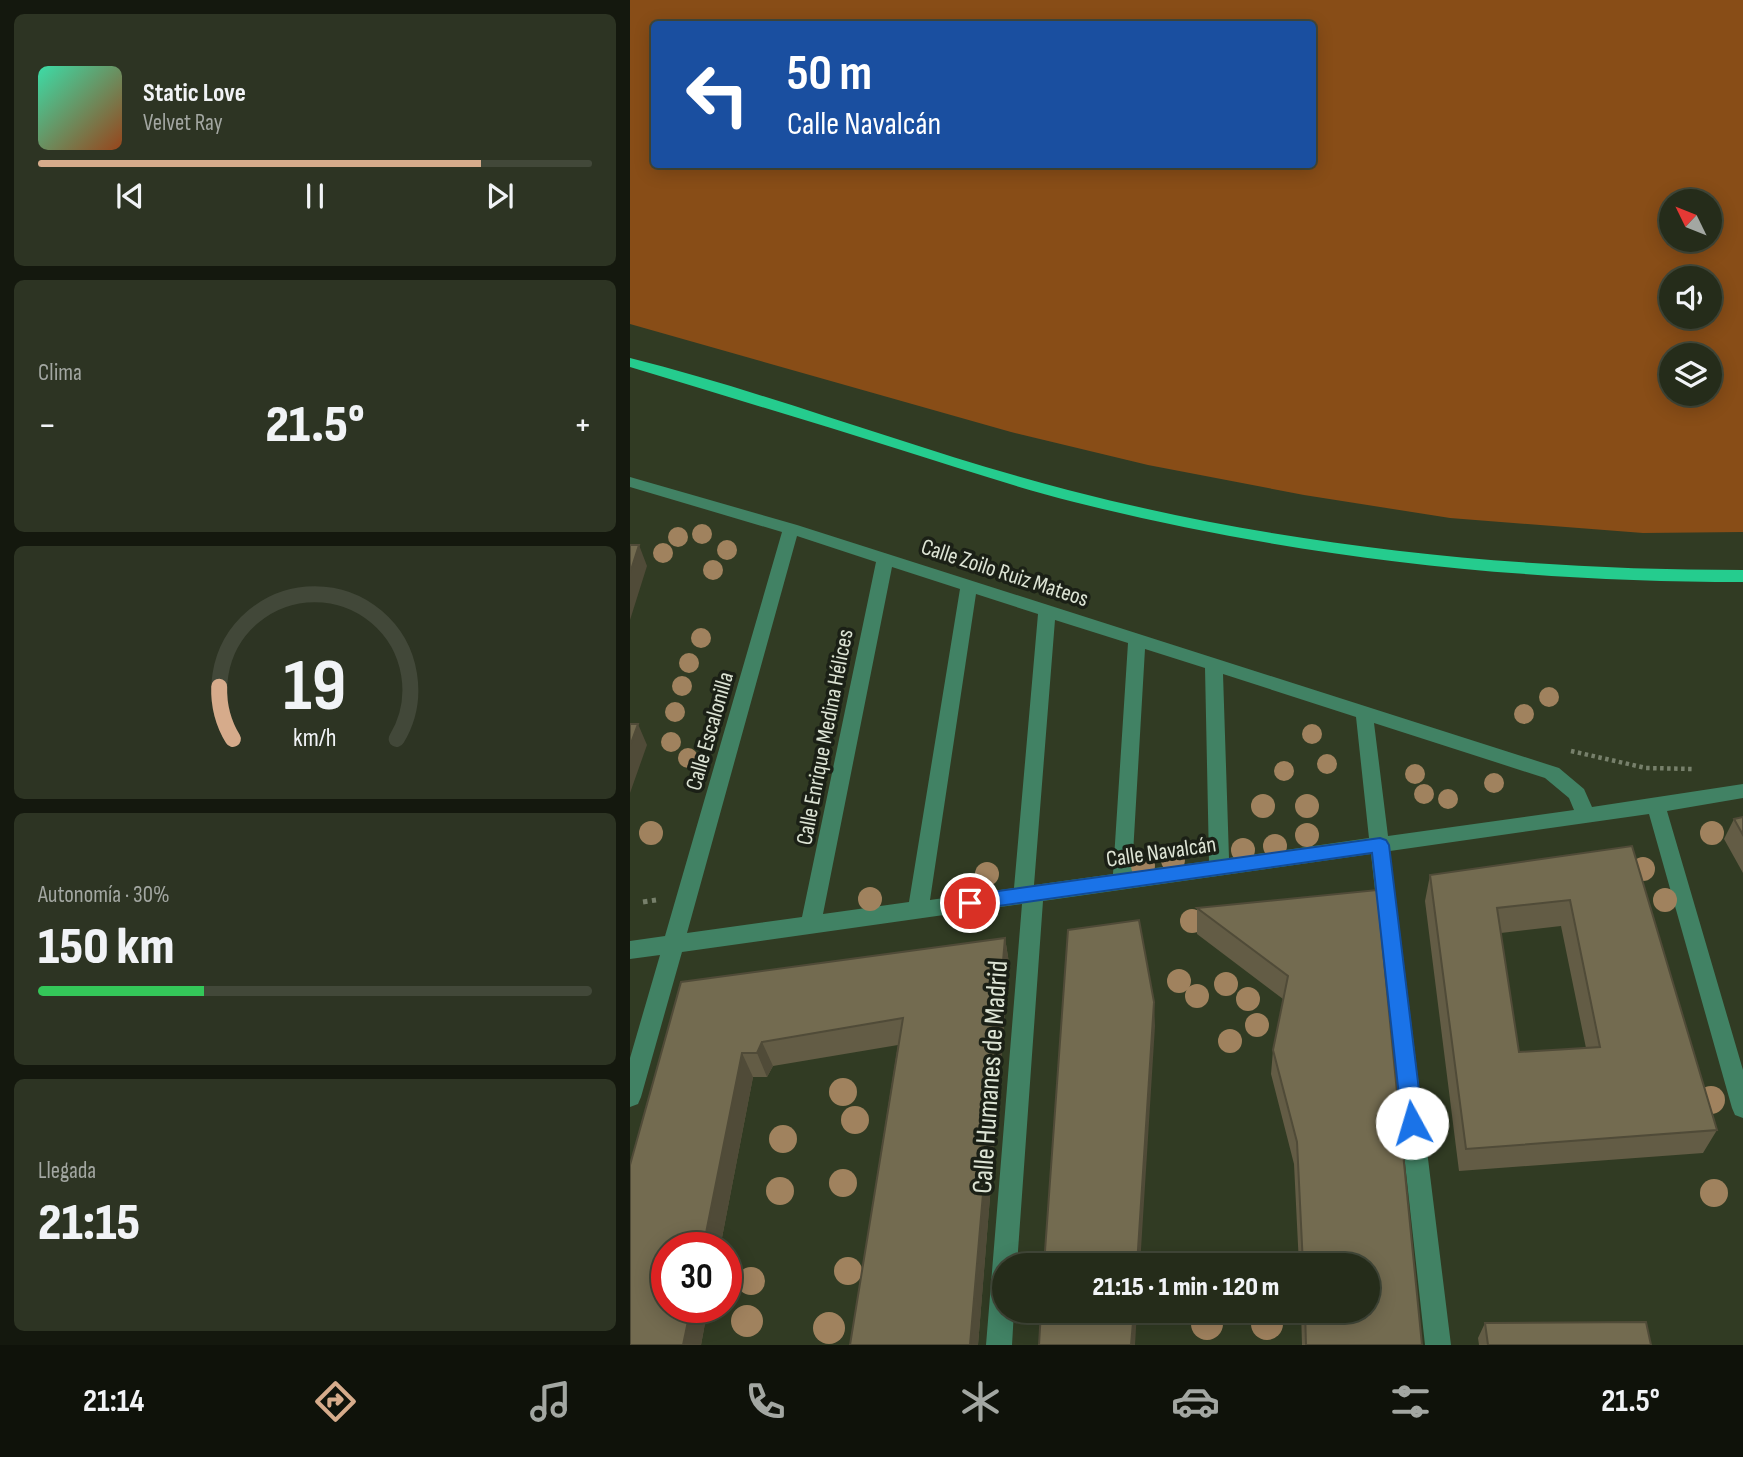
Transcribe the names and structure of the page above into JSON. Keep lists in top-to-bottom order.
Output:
{
  "streets": {
    "street": [
      "Calle Zoilo Ruiz Mateos",
      "Calle Escalonilla",
      "Calle Enrique Medina Hélices",
      "Calle Navalcán",
      "Calle Humanes de Madrid"
    ]
  },
  "crossings": [
    ["Calle Zoilo Ruiz Mateos", "Calle Escalonilla"],
    ["Calle Zoilo Ruiz Mateos", "Calle Enrique Medina Hélices"],
    ["Calle Zoilo Ruiz Mateos", "Calle Navalcán"],
    ["Calle Zoilo Ruiz Mateos", "Calle Humanes de Madrid"],
    ["Calle Escalonilla", "Calle Navalcán"],
    ["Calle Enrique Medina Hélices", "Calle Navalcán"],
    ["Calle Navalcán", "Calle Humanes de Madrid"]
  ],
  "north": "top left",
  "page": {
    "turn": ["50 m", "Calle Navalcán"],
    "song": ["Static Love", "Velvet Ray"],
    "tile": [
      "Clima",
      ["Autonomía · 30%", "150 km"],
      ["Llegada", "21:15"]
    ],
    "heat": ["−", "21.5°", "+"],
    "limit": "30",
    "trip": "21:15 · 1 min · 120 m",
    "tabs": ["21:14", "21.5°"],
    "gauge": ["19", "km/h"]
  }
}
